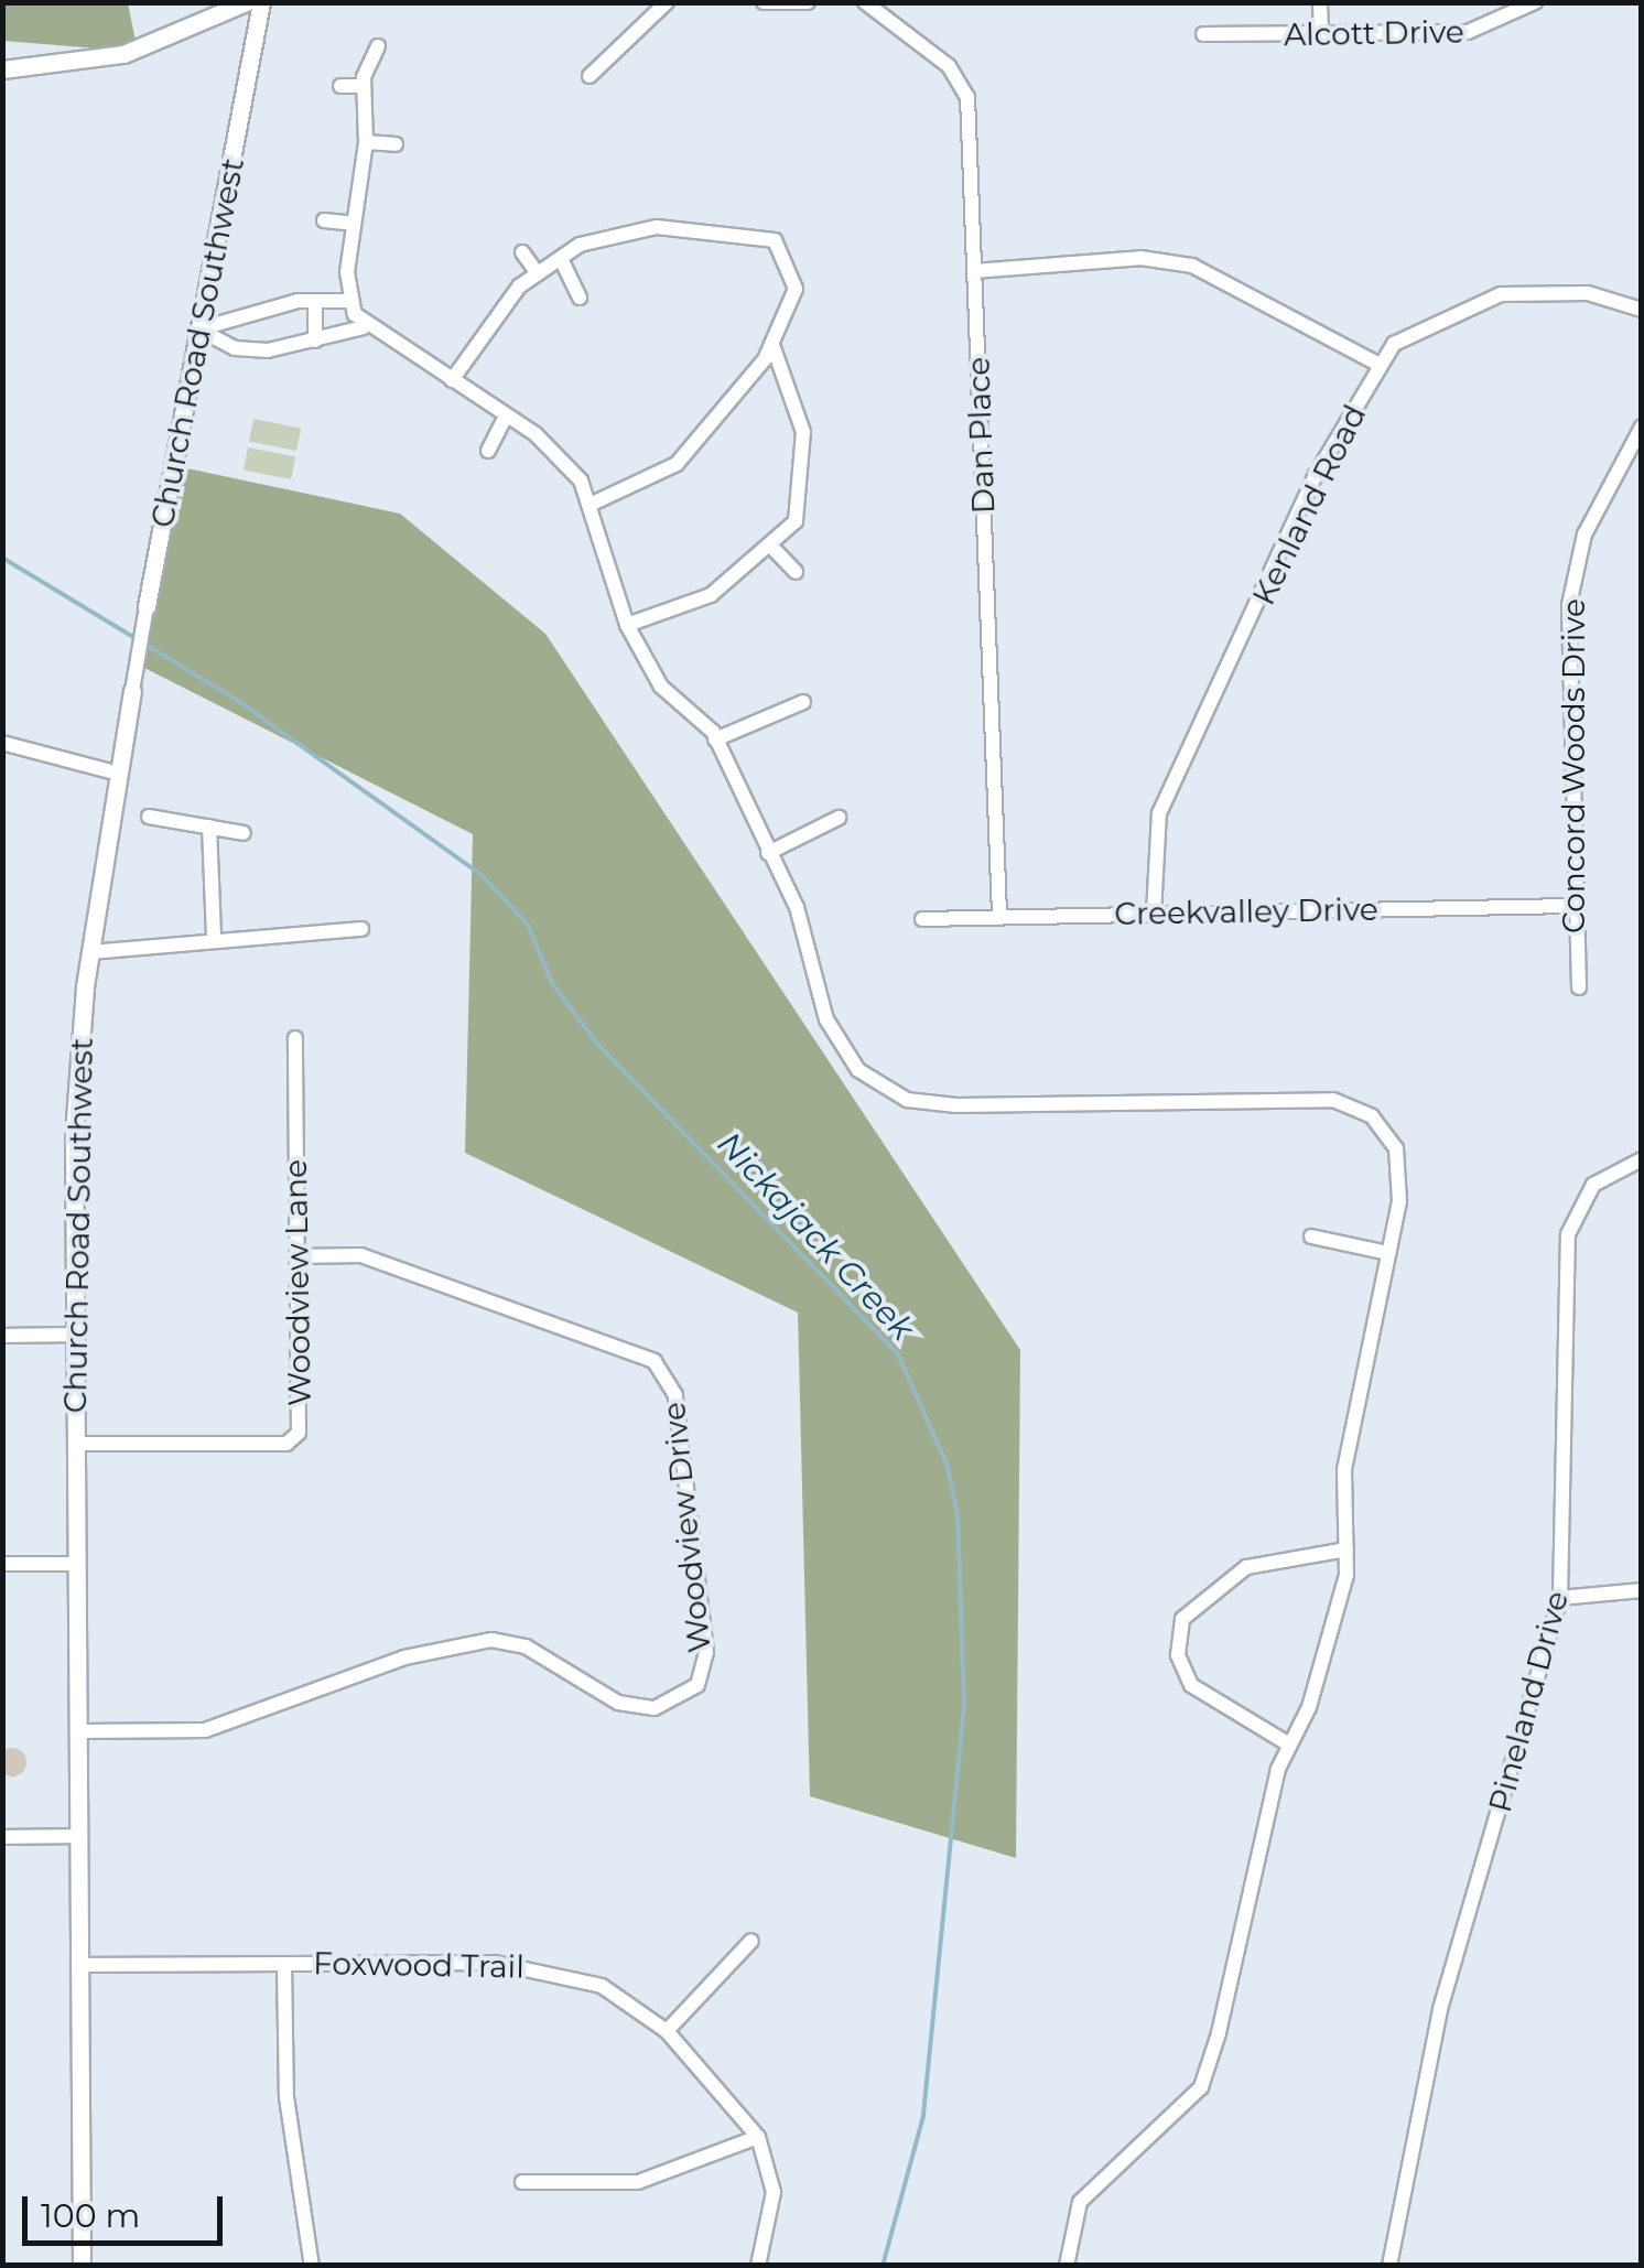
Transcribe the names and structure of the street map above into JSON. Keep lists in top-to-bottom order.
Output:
{
  "streets": {
    "street": [
      "Alcott Drive",
      "Church Road Southwest",
      "Dan Place",
      "Kenland Road",
      "Concord Woods Drive",
      "Creekvalley Drive",
      "Woodview Lane",
      "Woodview Drive",
      "Pineland Drive",
      "Foxwood Trail"
    ]
  },
  "crossings": [
    ["Church Road Southwest", "Woodview Lane"],
    ["Church Road Southwest", "Woodview Drive"],
    ["Church Road Southwest", "Foxwood Trail"],
    ["Dan Place", "Creekvalley Drive"],
    ["Kenland Road", "Creekvalley Drive"],
    ["Concord Woods Drive", "Creekvalley Drive"],
    ["Woodview Lane", "Woodview Drive"]
  ],
  "water": ["Nickajack Creek"],
  "scale_bar": "100 m"
}
